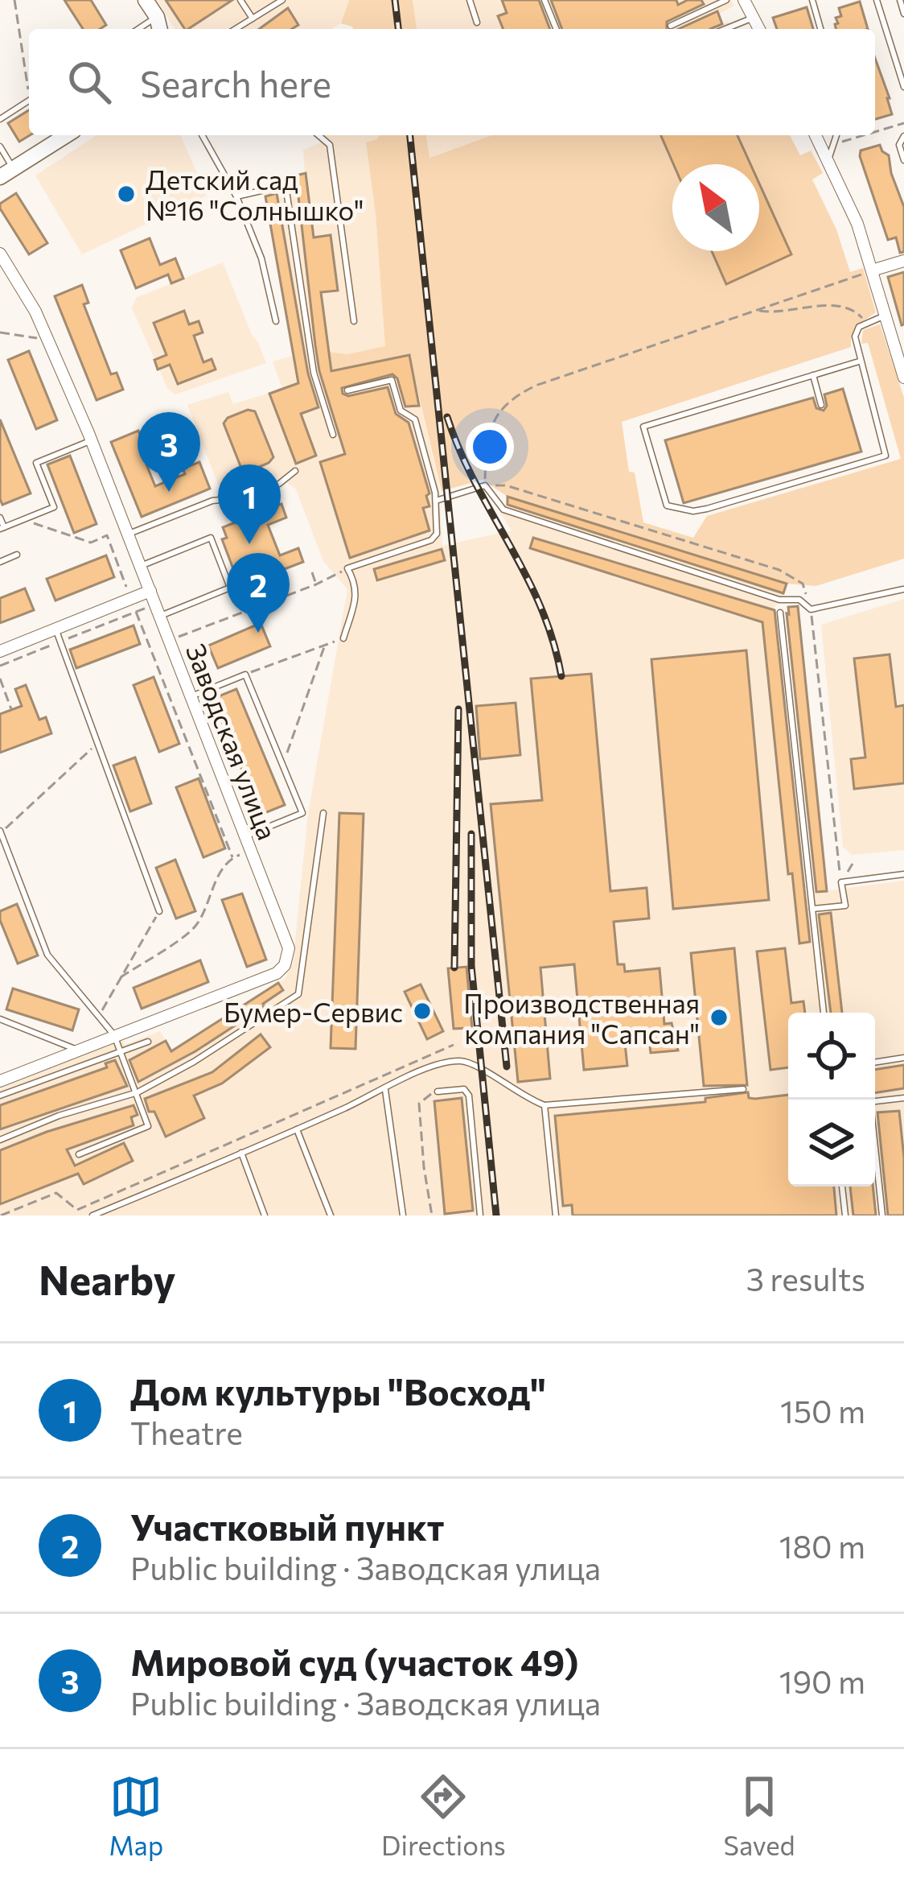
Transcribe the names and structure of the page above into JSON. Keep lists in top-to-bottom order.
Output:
{
  "streets": {
    "street": ["Заводская улица"]
  },
  "places": ["Детский сад №16 \"Солнышко\"", "Бумер-Сервис", "Производственная компания \"Сапсан\""],
  "north": "top left",
  "page": {
    "search": "Search here",
    "pins": ["3", "1", "2"],
    "heading": ["Nearby", "3 results"],
    "list": [
      {
        "mark": "1",
        "name": "Дом культуры \"Восход\"",
        "note": "Theatre",
        "value": "150 m"
      },
      {
        "mark": "2",
        "name": "Участковый пункт",
        "note": "Public building · Заводская улица",
        "value": "180 m"
      },
      {
        "mark": "3",
        "name": "Мировой суд (участок 49)",
        "note": "Public building · Заводская улица",
        "value": "190 m"
      }
    ],
    "nav": ["Map", "Directions", "Saved"]
  }
}
